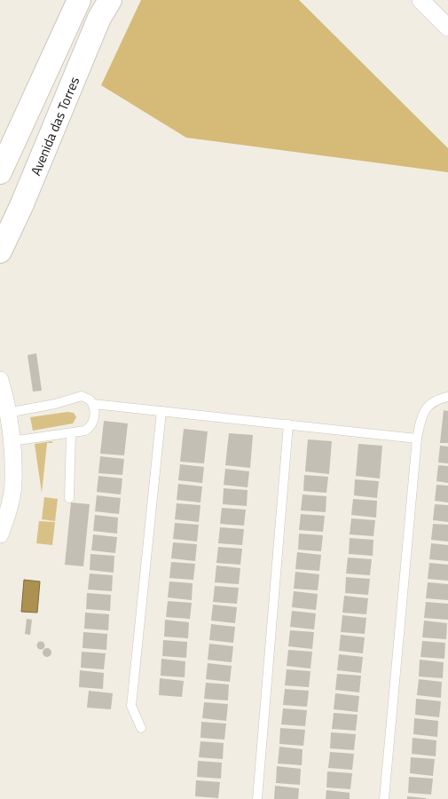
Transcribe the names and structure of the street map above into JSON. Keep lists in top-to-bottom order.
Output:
{
  "streets": {
    "main road": ["Avenida das Torres"]
  }
}
